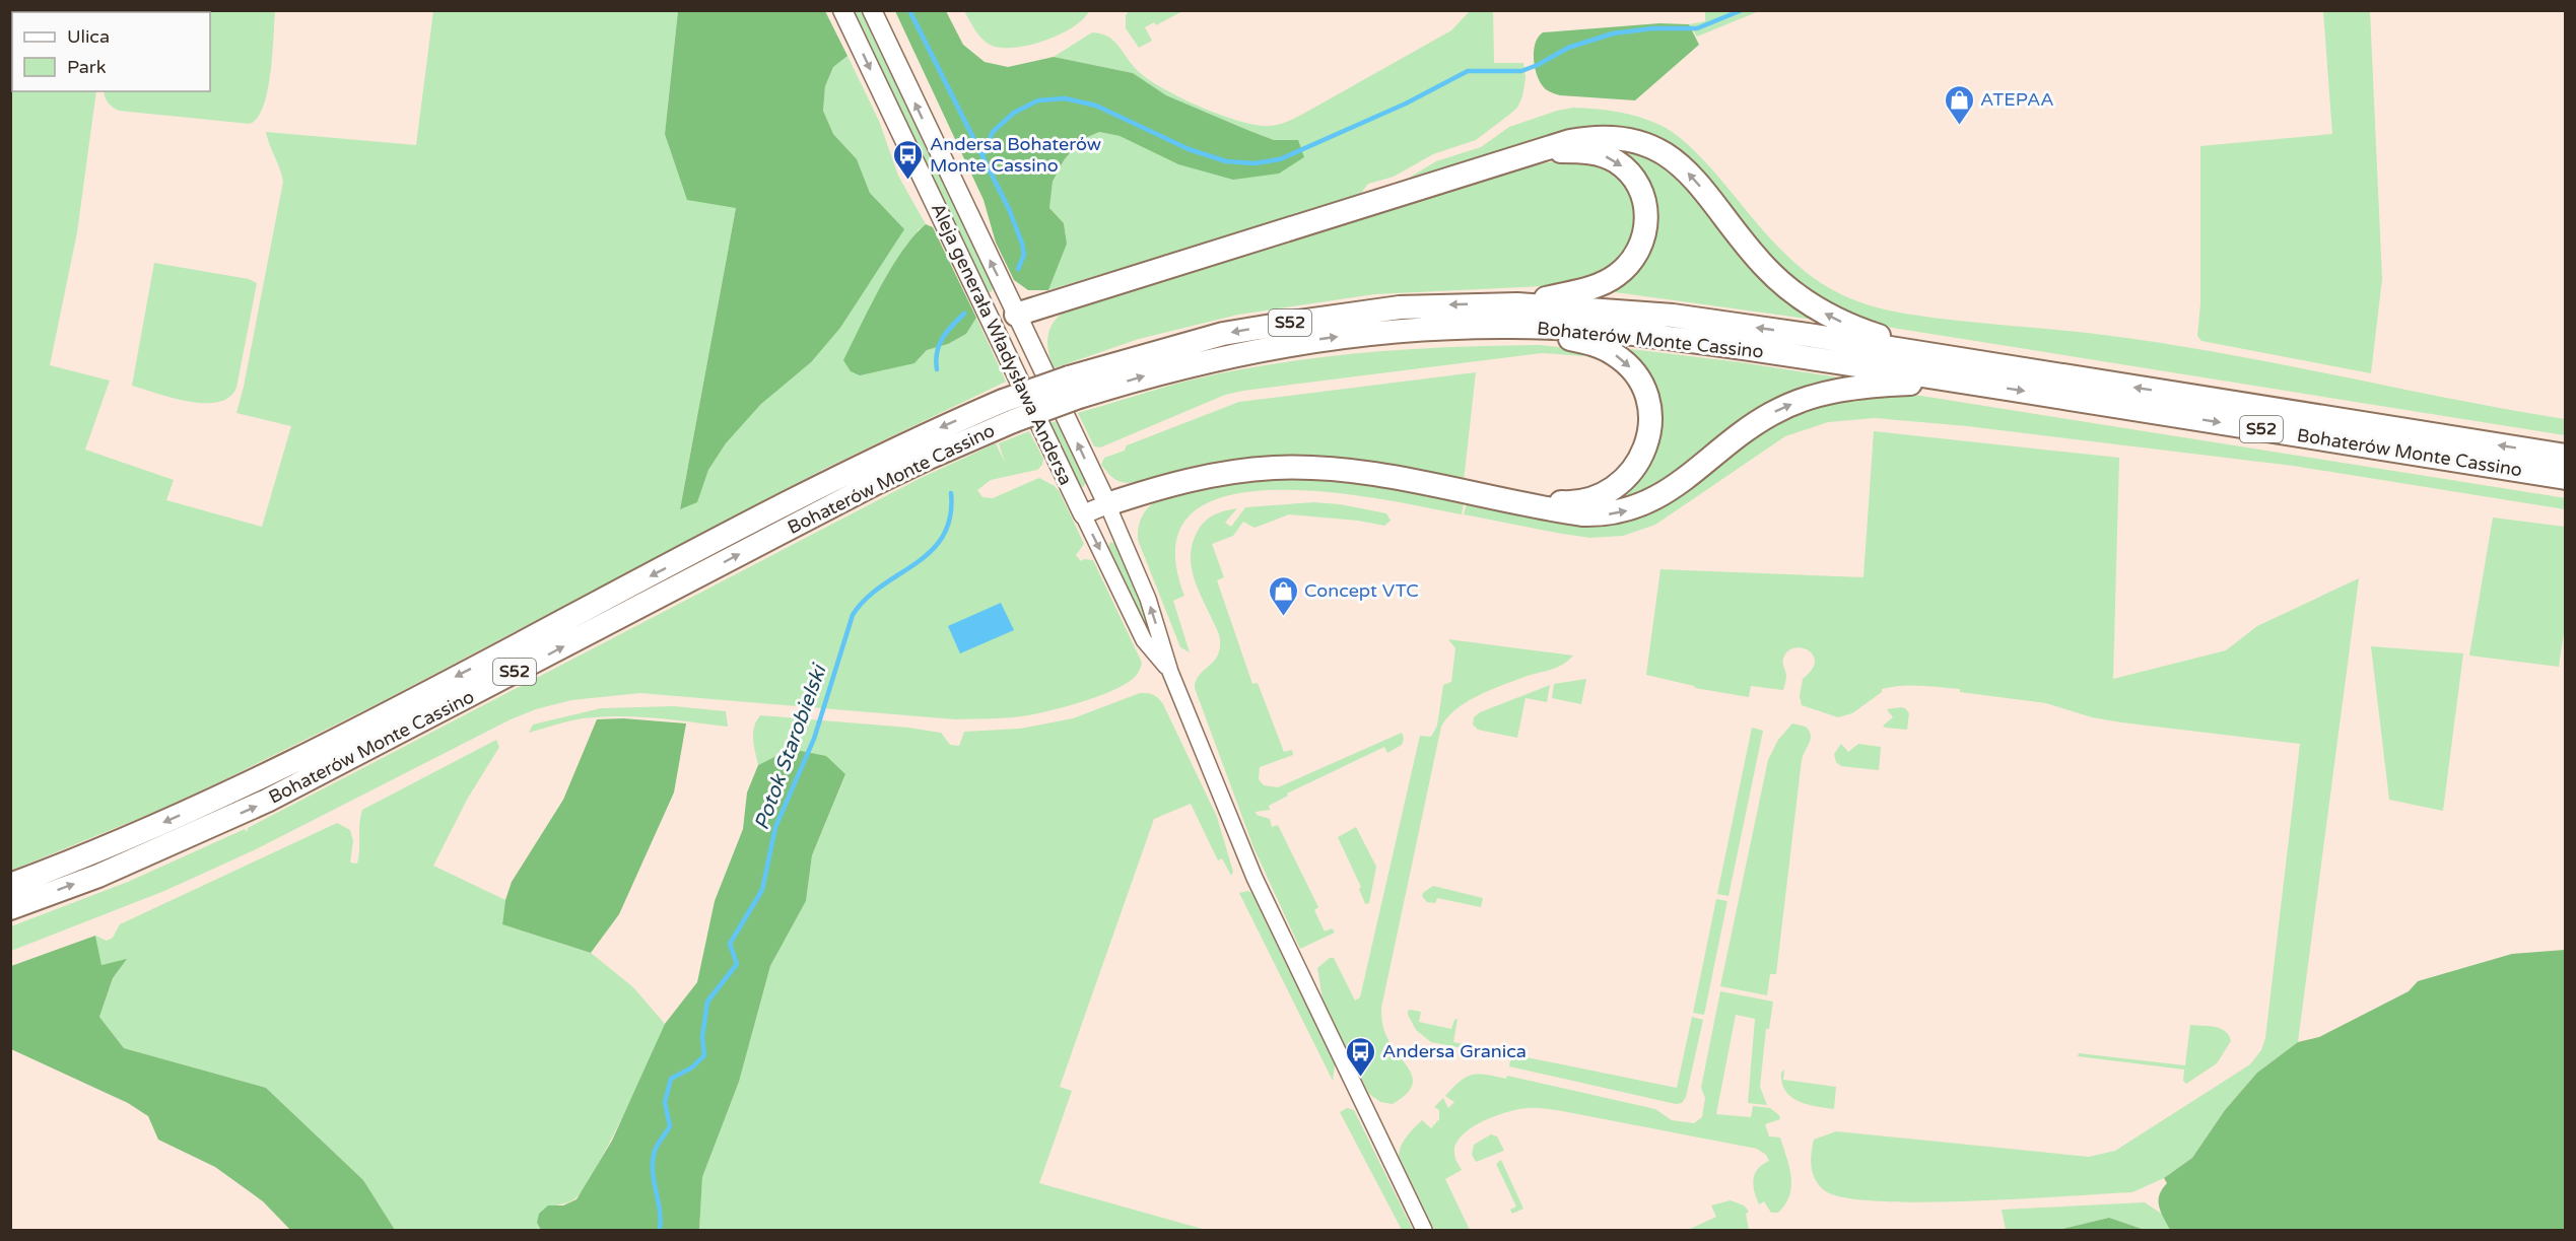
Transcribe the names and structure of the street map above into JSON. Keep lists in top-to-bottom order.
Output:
{
  "streets": {
    "highway": ["S52", "Bohaterów Monte Cassino"],
    "main road": ["Aleja generała Władysława Andersa"]
  },
  "water": ["Potok Starobielski"],
  "places": {
    "shop": ["ATEPAA", "Concept VTC"],
    "bus stop": ["Andersa Bohaterów Monte Cassino", "Andersa Granica"]
  },
  "legend": ["Ulica", "Park"]
}
